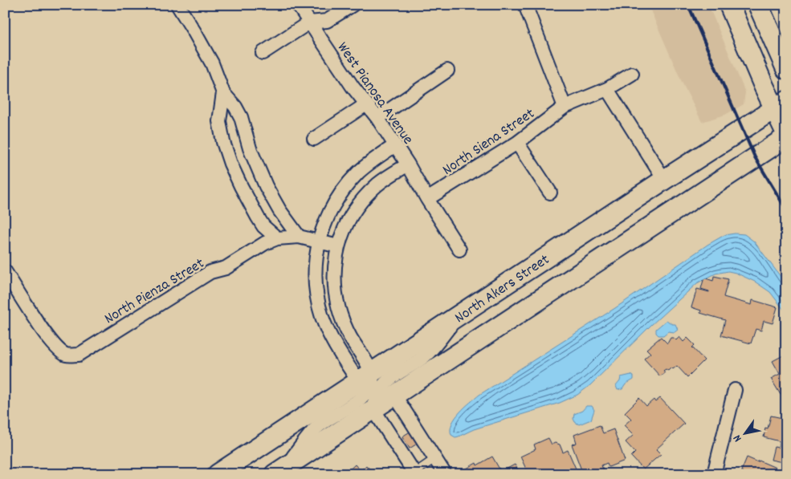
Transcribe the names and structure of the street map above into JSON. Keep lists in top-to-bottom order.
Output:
{
  "streets": {
    "main road": ["North Akers Street"],
    "street": ["West Pianosa Avenue", "North Siena Street", "North Pienza Street"]
  },
  "crossings": [
    ["West Pianosa Avenue", "North Siena Street"]
  ],
  "north": "bottom left"
}
